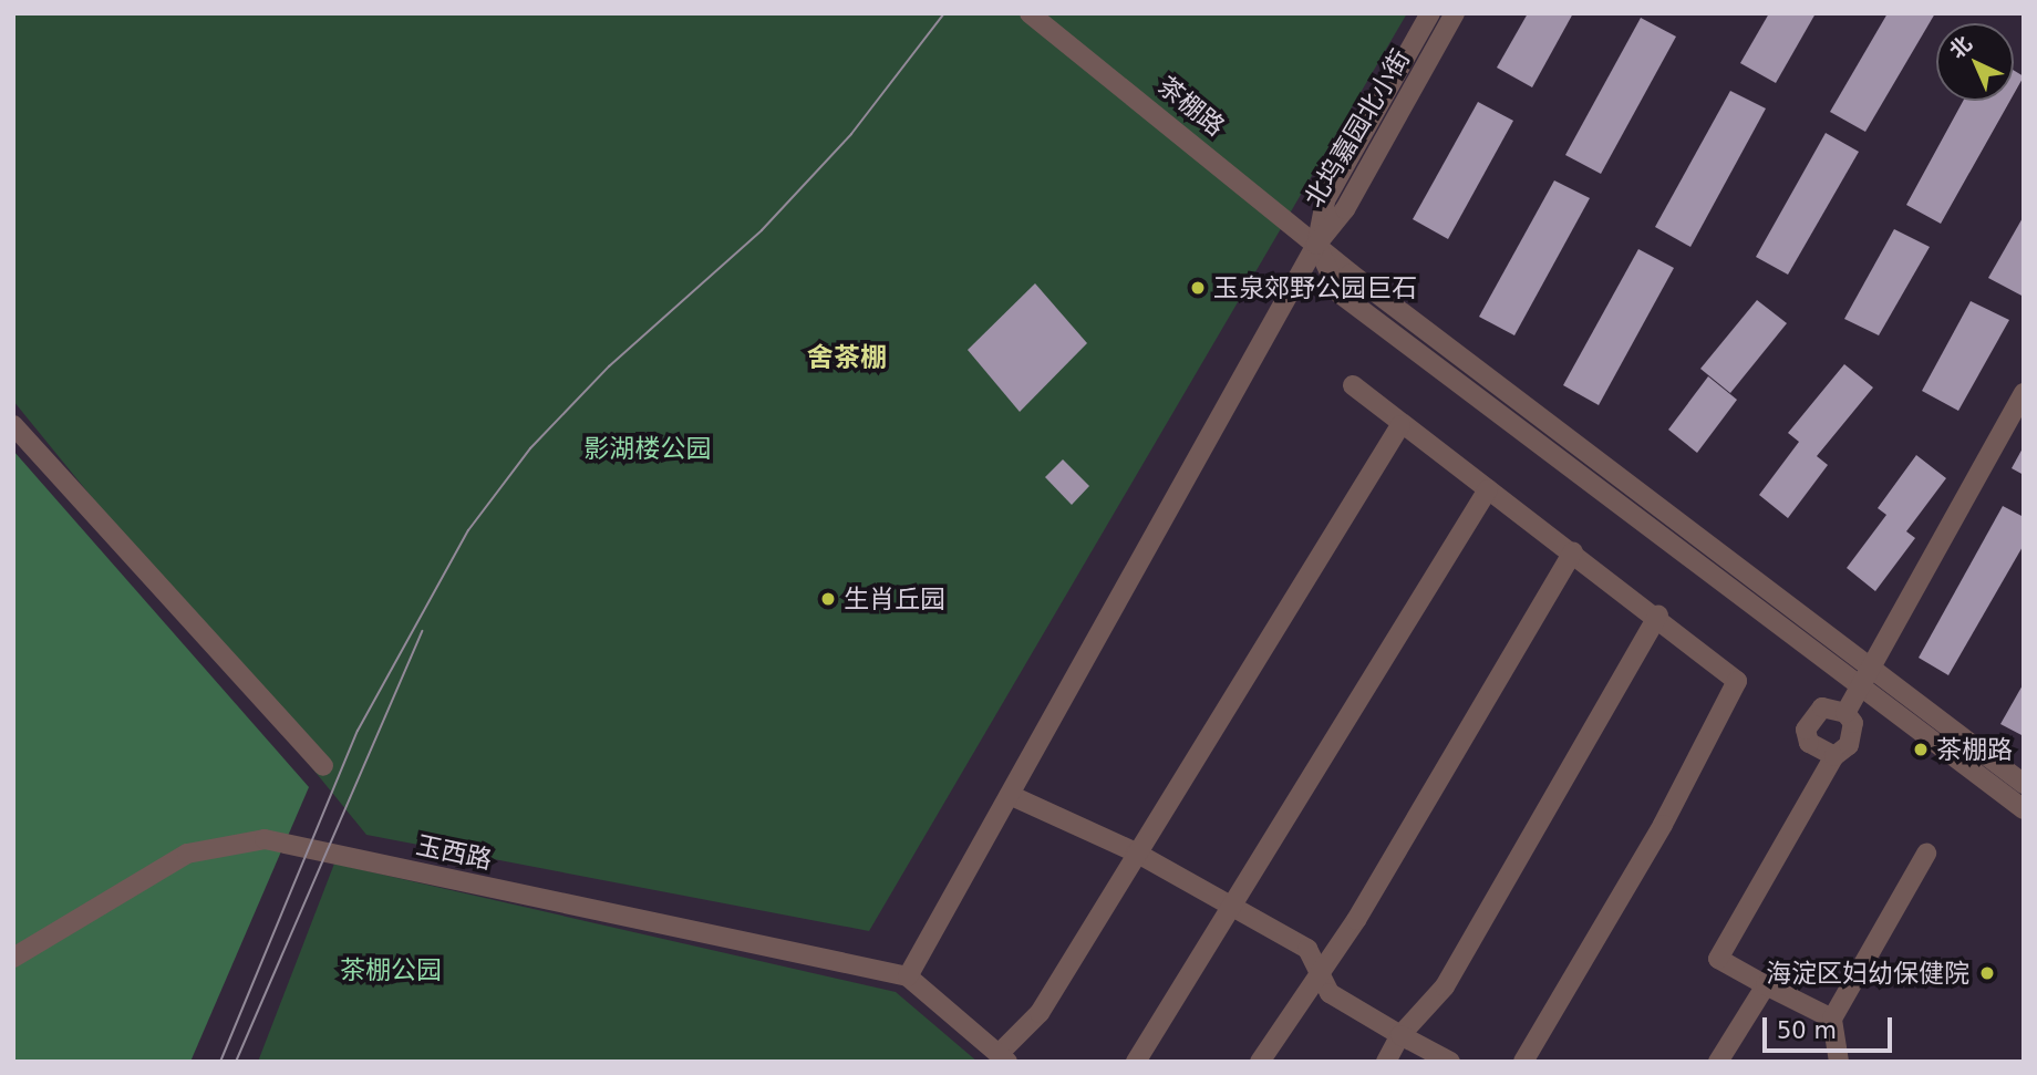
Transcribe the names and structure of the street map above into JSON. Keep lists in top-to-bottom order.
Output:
{
  "streets": {
    "street": ["茶棚路", "北坞嘉园北小街", "玉西路"]
  },
  "crossings": [
    ["茶棚路", "北坞嘉园北小街"]
  ],
  "districts": ["舍茶棚"],
  "parks": ["影湖楼公园", "茶棚公园"],
  "places": [
    "玉泉郊野公园巨石",
    "生肖丘园",
    "茶棚路",
    "海淀区妇幼保健院"
  ],
  "scale_bar": "50 m",
  "north": "top left"
}
